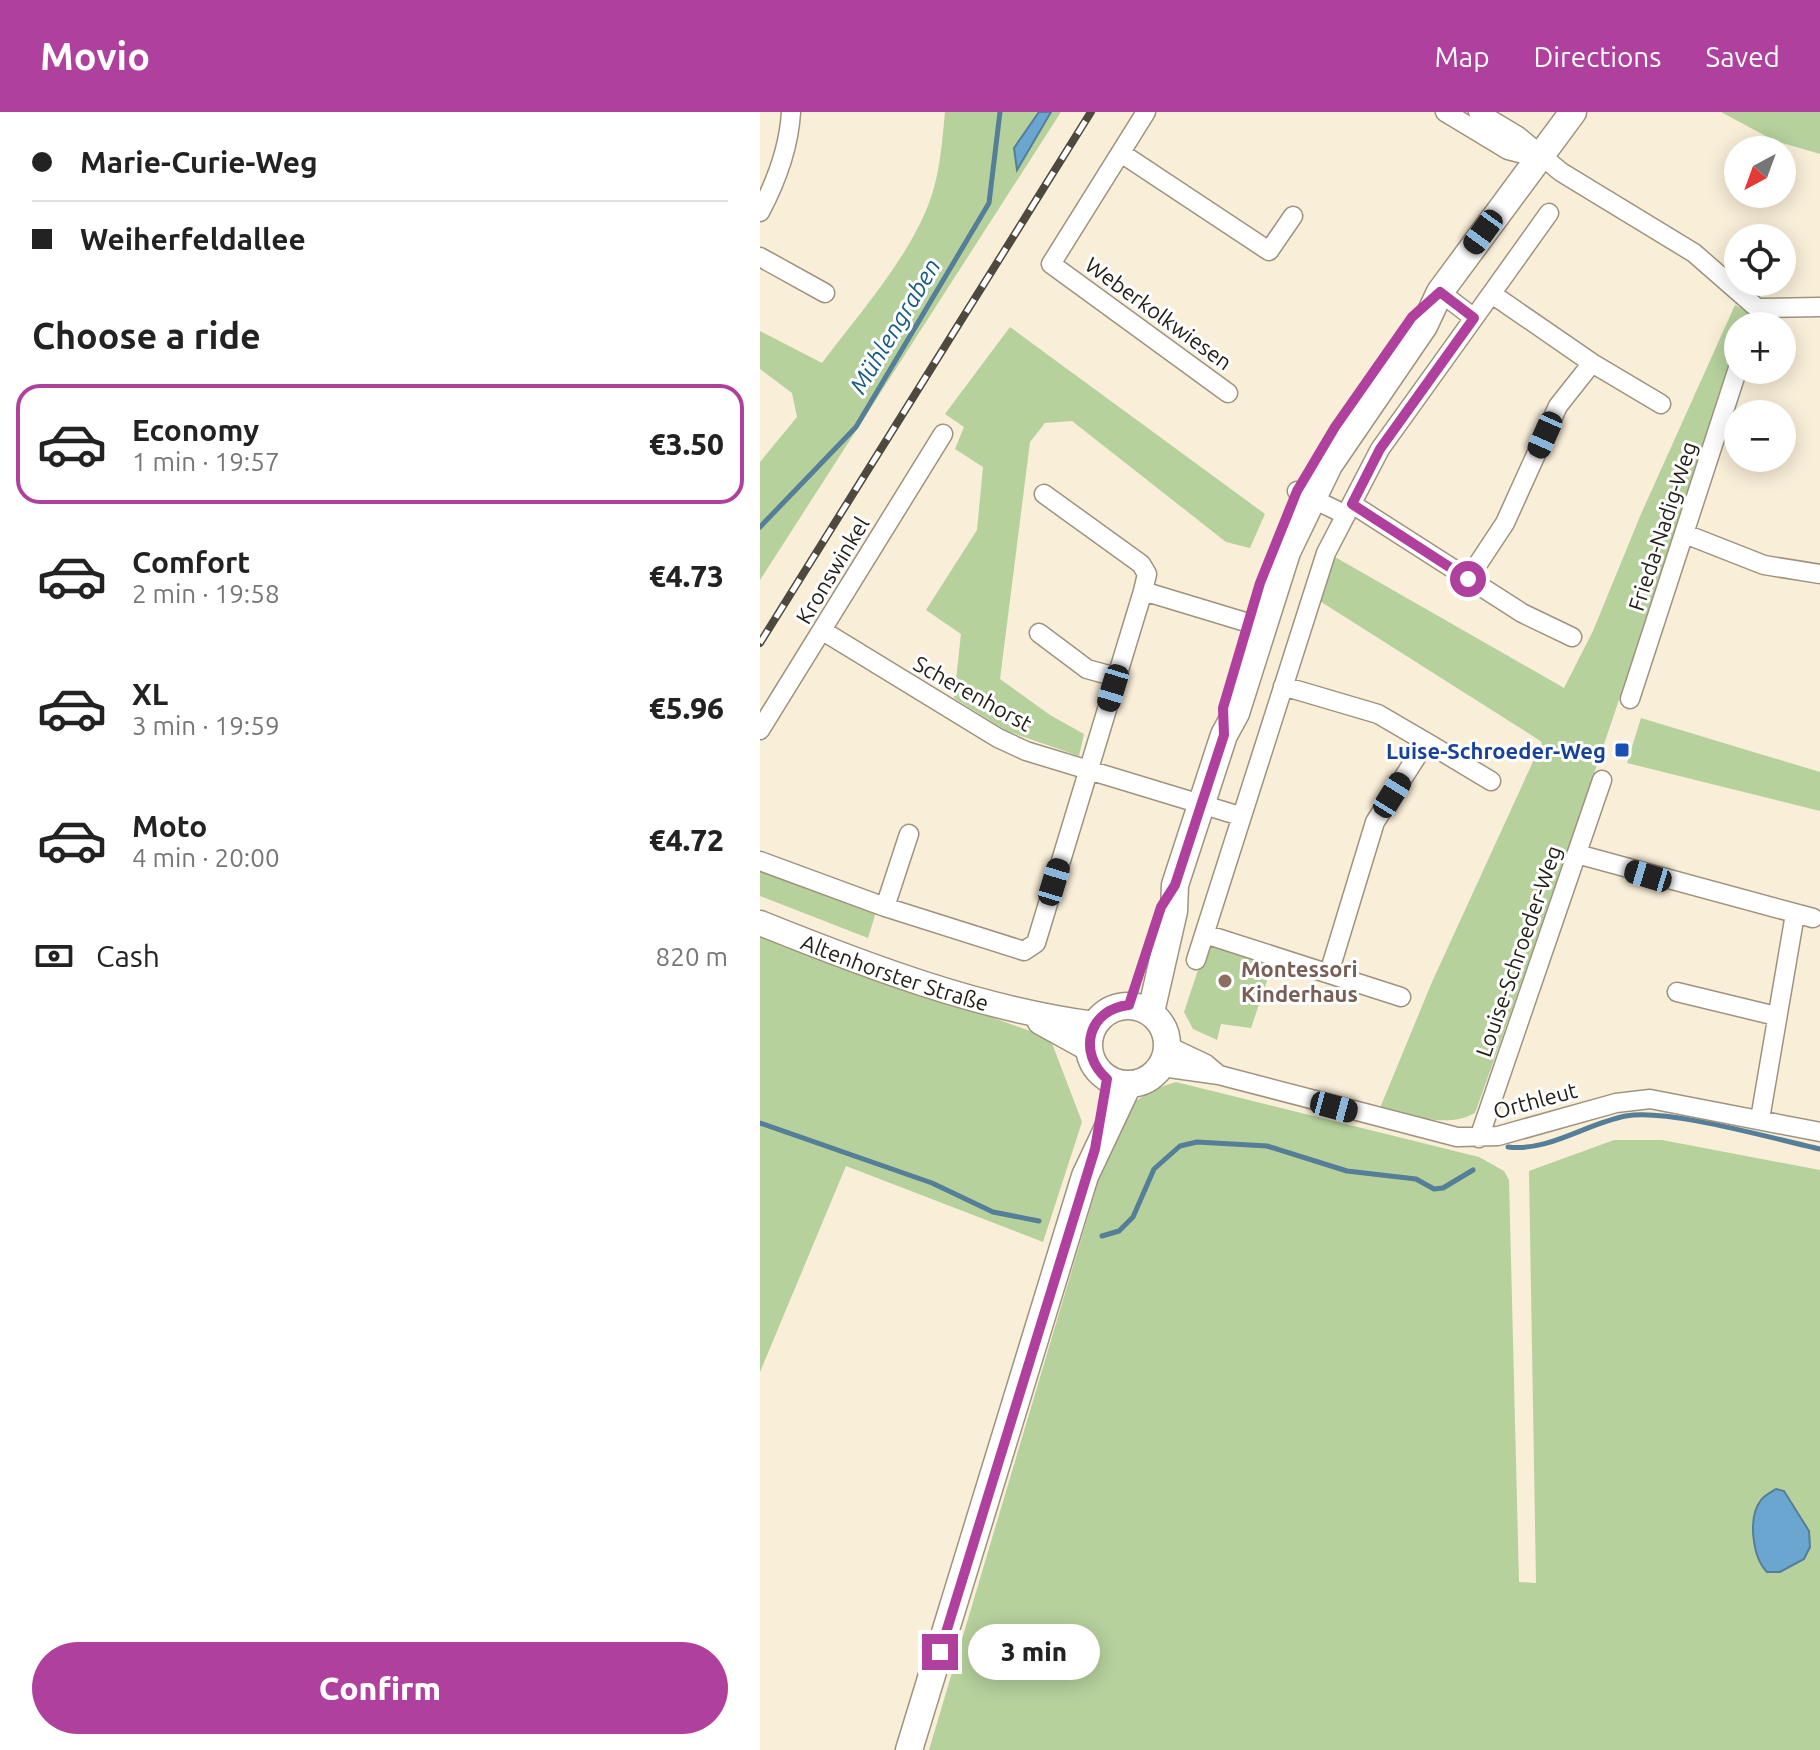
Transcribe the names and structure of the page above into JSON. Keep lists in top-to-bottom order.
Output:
{
  "streets": {
    "street": [
      "Weberkolkwiesen",
      "Frieda-Nadig-Weg",
      "Kronswinkel",
      "Scherenhorst",
      "Louise-Schroeder-Weg",
      "Altenhorster Straße",
      "Orthleut"
    ]
  },
  "crossings": [
    ["Kronswinkel", "Scherenhorst"],
    ["Louise-Schroeder-Weg", "Orthleut"],
    ["Altenhorster Straße", "Orthleut"]
  ],
  "water": ["Mühlengraben"],
  "places": {
    "transit": ["Luise-Schroeder-Weg"],
    "other": ["Montessori Kinderhaus"]
  },
  "north": "bottom left",
  "page": {
    "header": "Movio",
    "nav": ["Map", "Directions", "Saved"],
    "banner": ["Marie-Curie-Weg", "Weiherfeldallee"],
    "map_buttons": ["+", "−"],
    "heading": "Choose a ride",
    "list": [
      {
        "name": "Economy",
        "note": "1 min · 19:57",
        "value": "€3.50"
      },
      {
        "name": "Comfort",
        "note": "2 min · 19:58",
        "value": "€4.73"
      },
      {
        "name": "XL",
        "note": "3 min · 19:59",
        "value": "€5.96"
      },
      {
        "name": "Moto",
        "note": "4 min · 20:00",
        "value": "€4.72"
      }
    ],
    "pay": ["Cash", "820 m"],
    "bubble": "3 min",
    "buttons": "Confirm"
  }
}
